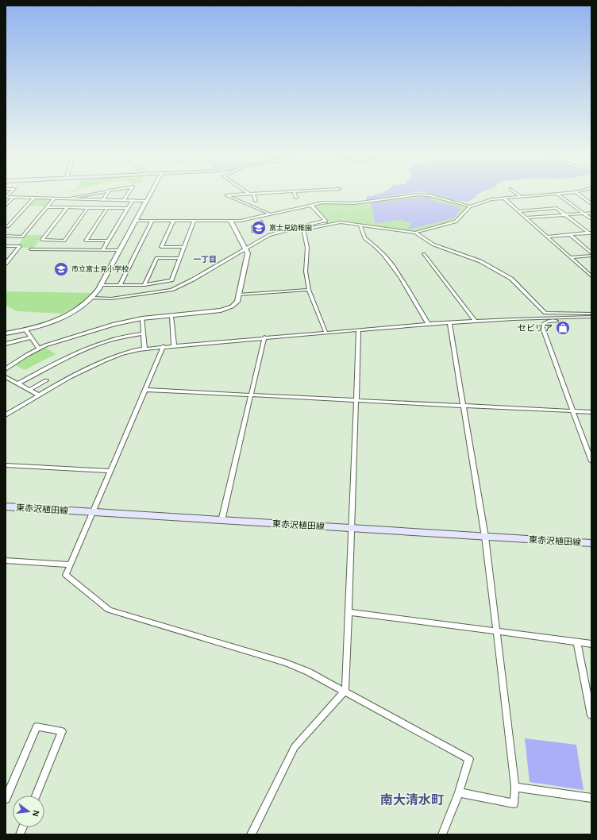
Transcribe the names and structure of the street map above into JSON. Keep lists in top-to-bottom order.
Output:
{
  "streets": {
    "main road": ["東赤沢植田線"]
  },
  "districts": ["一丁目", "南大清水町"],
  "places": {
    "school or university": ["富士見幼稚園", "市立富士見小学校"],
    "shop": ["セビリア"]
  },
  "north": "right"
}
